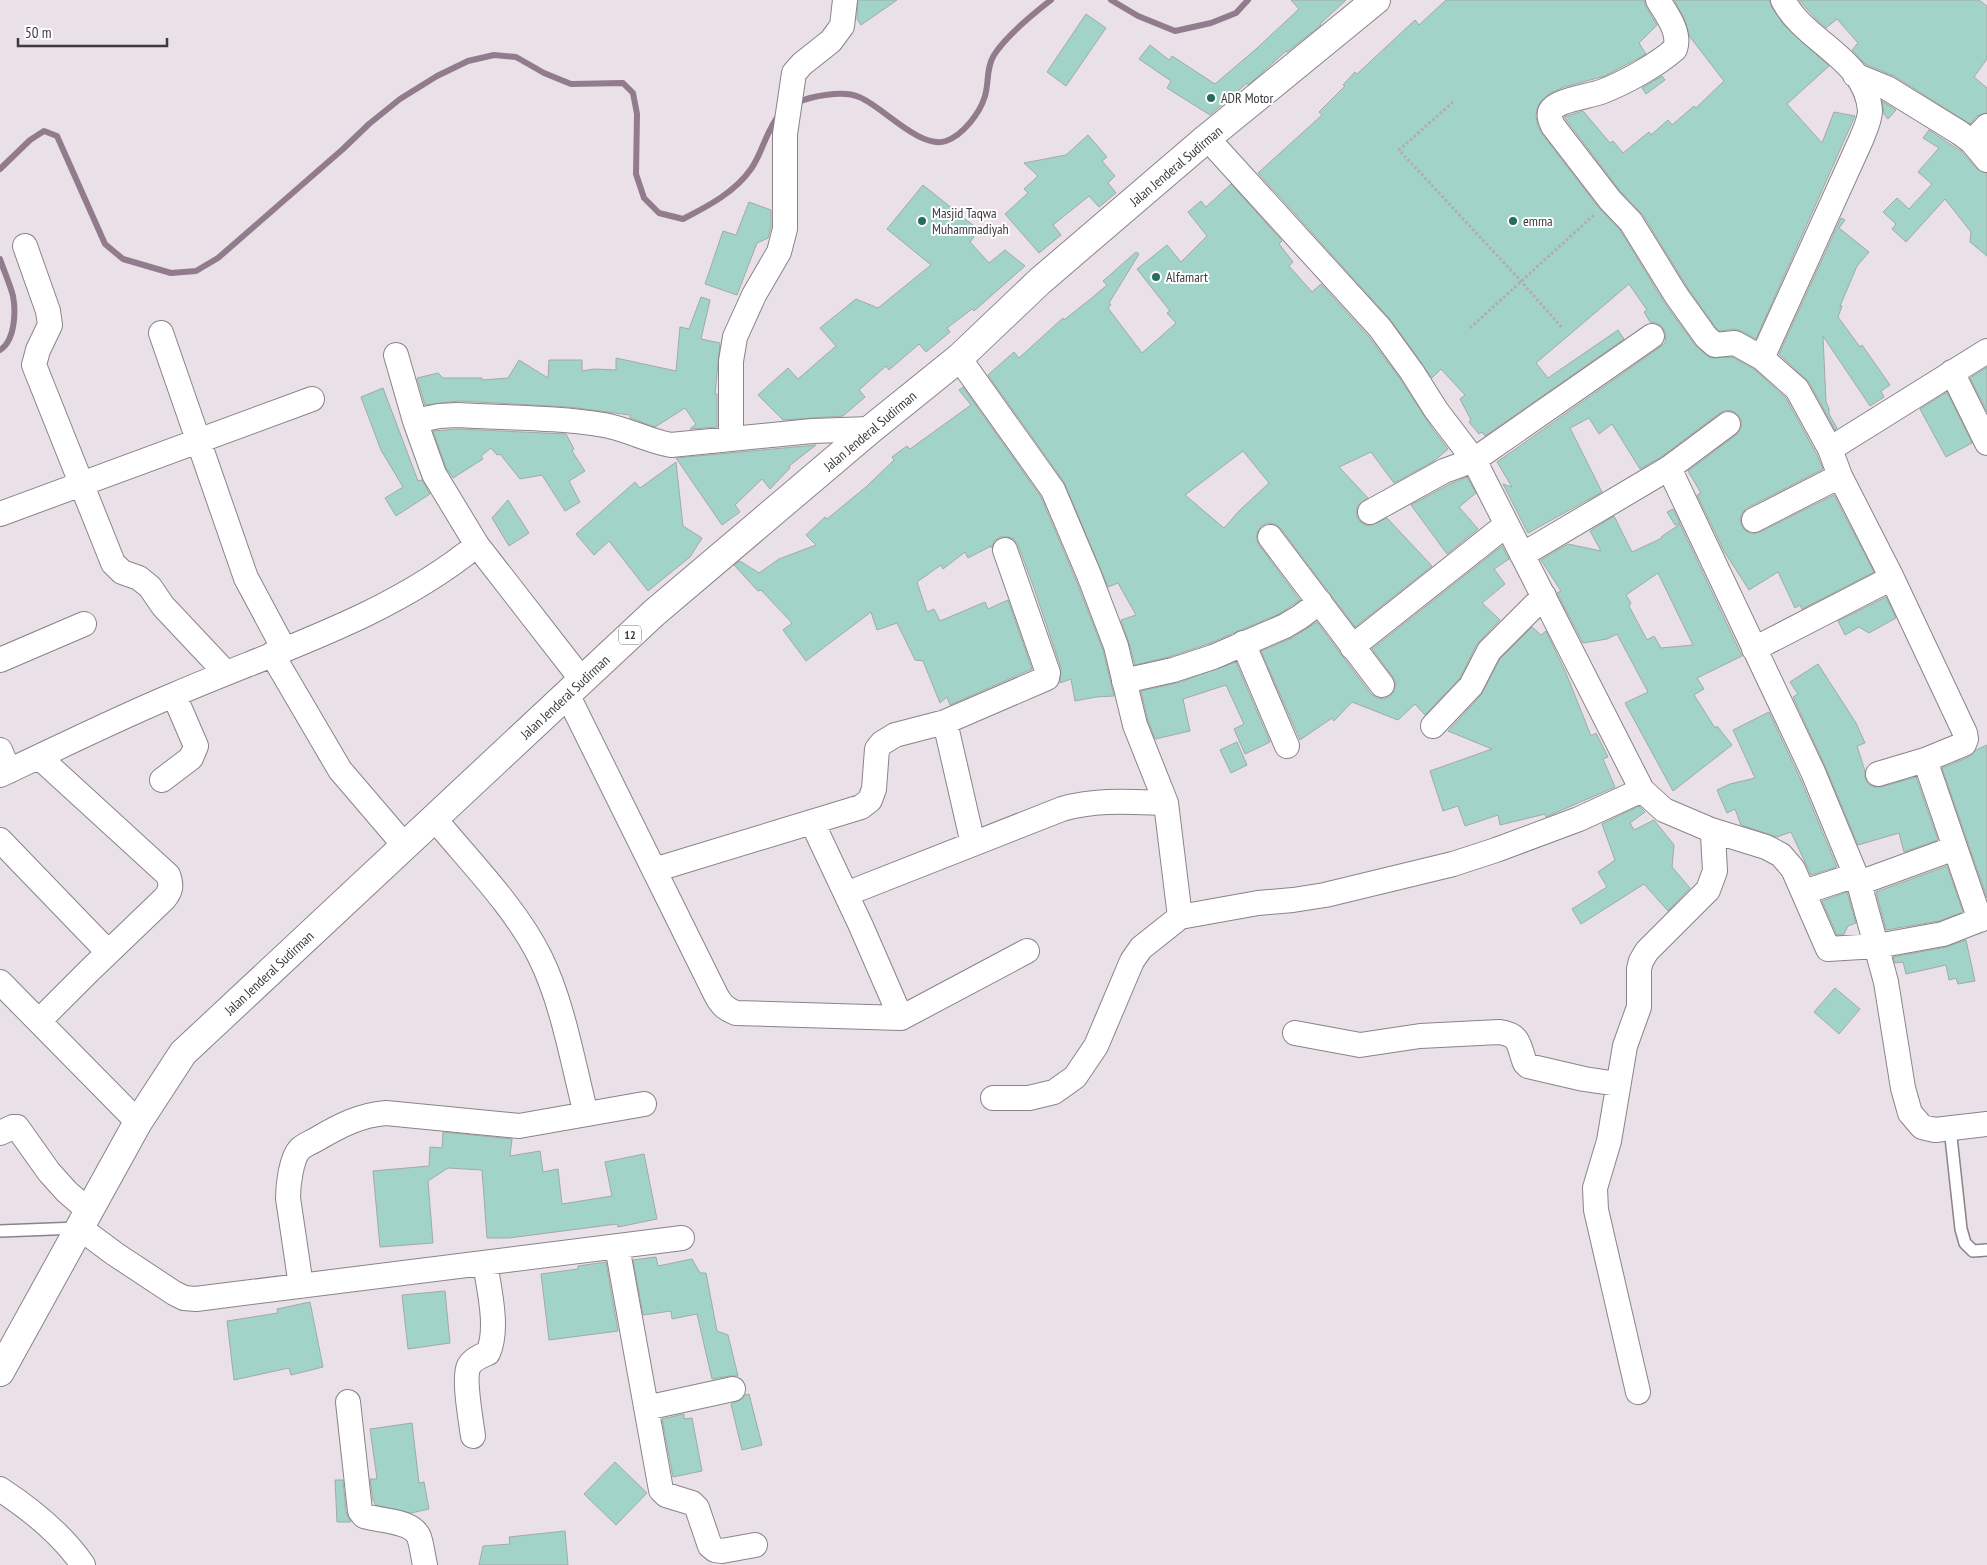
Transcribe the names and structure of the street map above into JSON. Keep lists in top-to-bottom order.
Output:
{
  "streets": {
    "highway": ["Jalan Jenderal Sudirman", "12"]
  },
  "places": [
    "ADR Motor",
    "Masjid Taqwa Muhammadiyah",
    "emma",
    "Alfamart"
  ],
  "scale_bar": "50 m"
}
